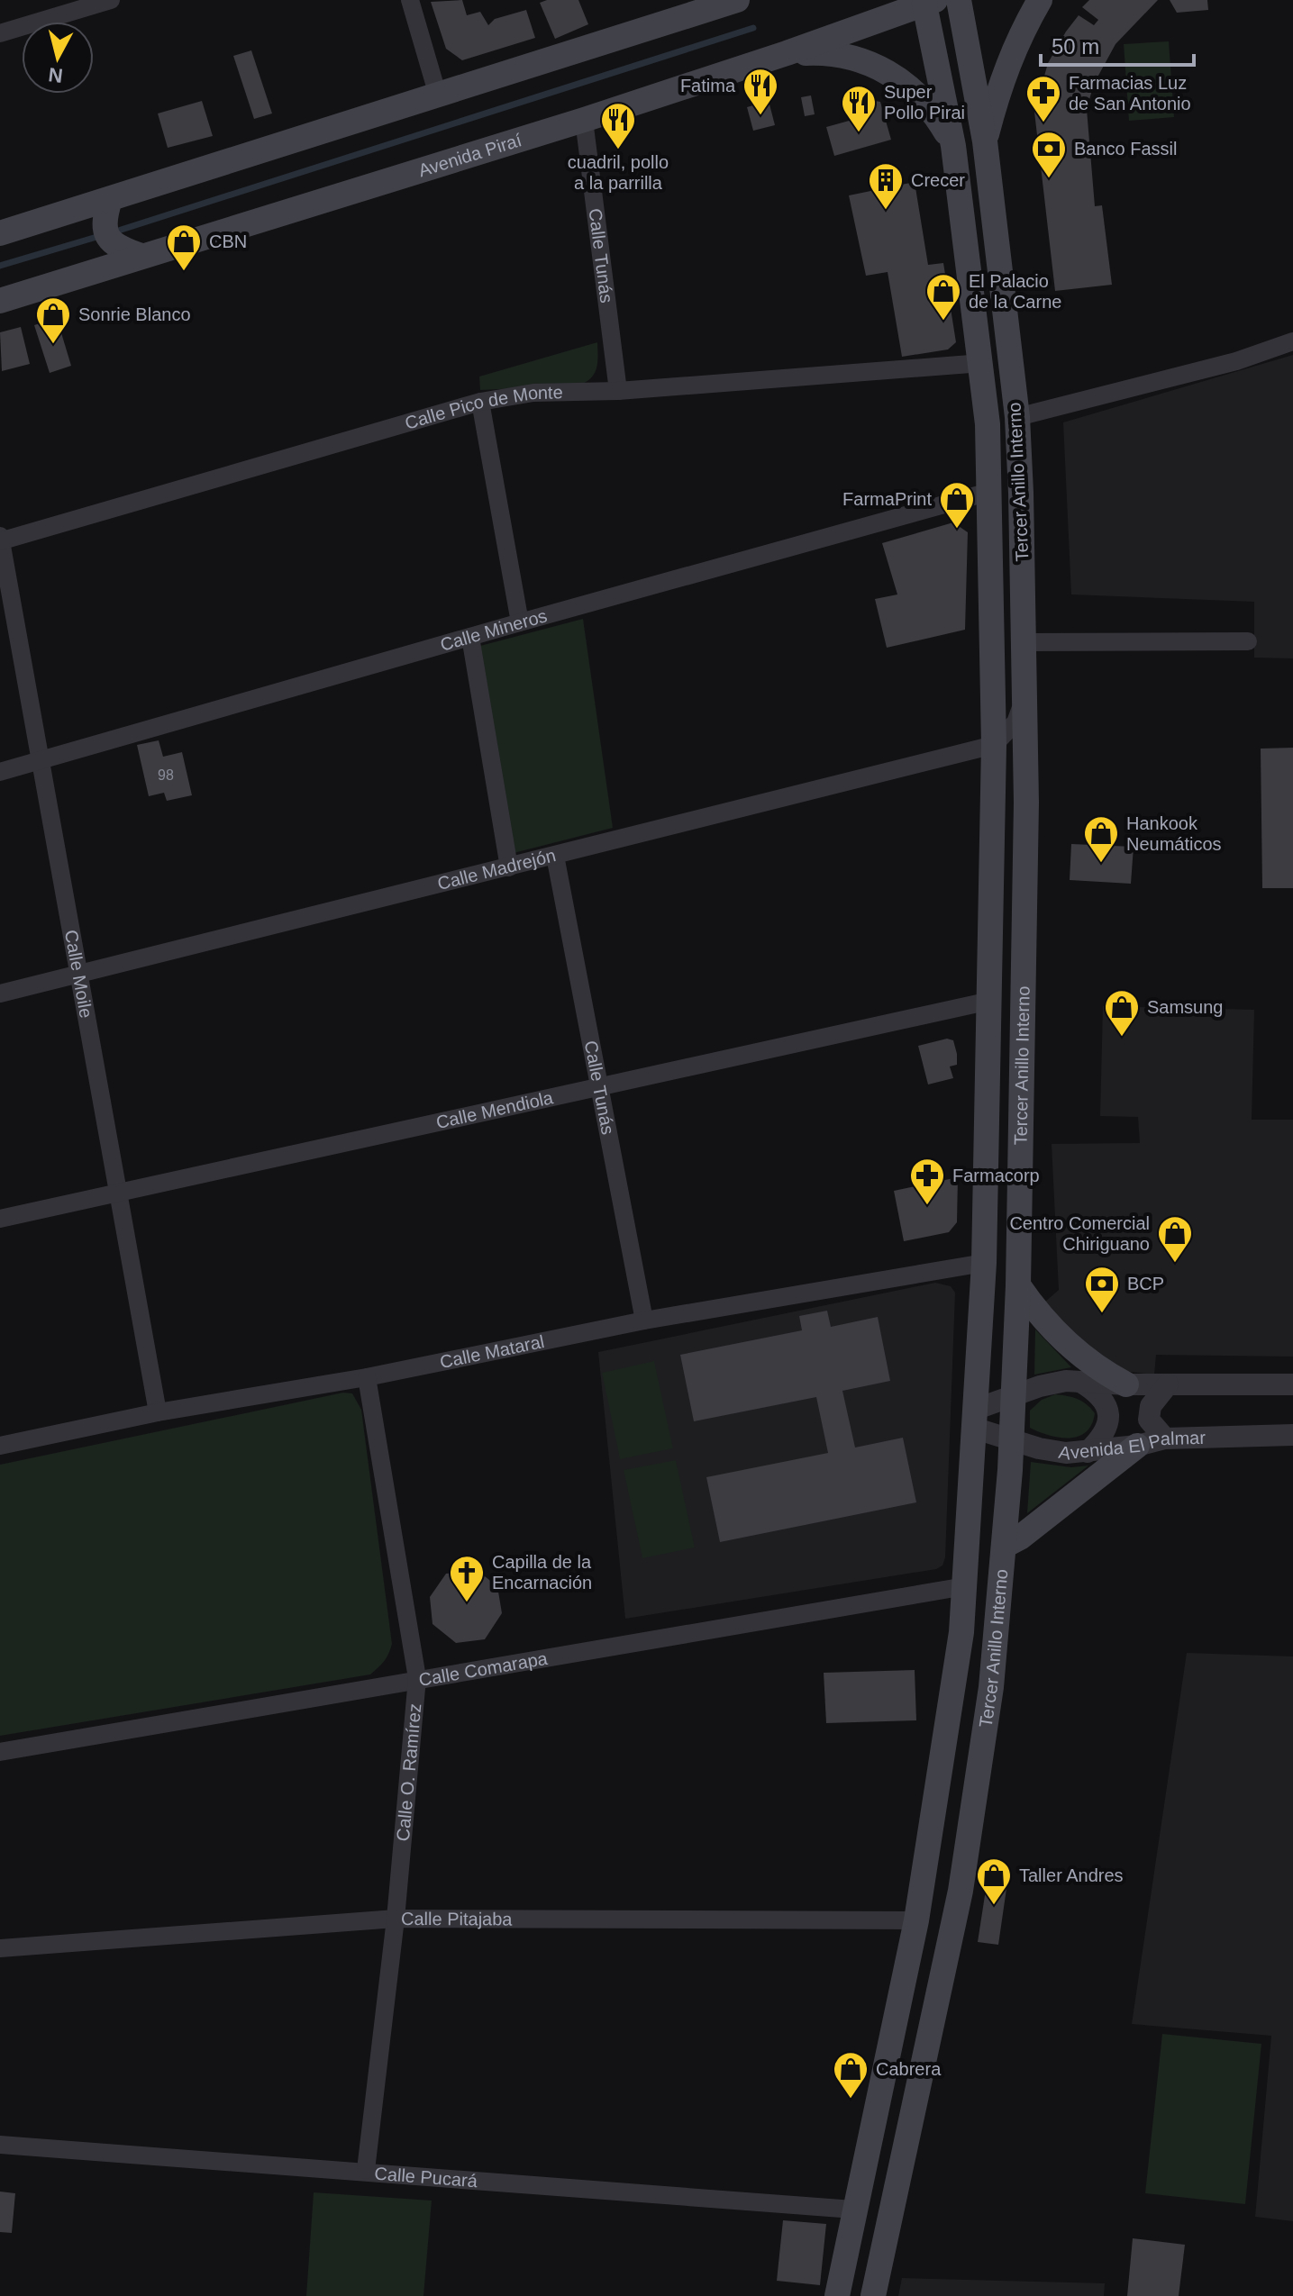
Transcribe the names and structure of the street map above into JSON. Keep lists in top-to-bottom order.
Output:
{
  "streets": {
    "main road": ["Avenida Piraí", "Tercer Anillo Interno"],
    "street": [
      "Calle Tunás",
      "Calle Pico de Monte",
      "Calle Mineros",
      "Calle Madrejón",
      "Calle Moile",
      "Calle Mendiola",
      "Calle Mataral",
      "Avenida El Palmar",
      "Calle Comarapa",
      "Calle O. Ramírez",
      "Calle Pitajaba",
      "Calle Pucará"
    ]
  },
  "crossings": [
    ["Avenida Piraí", "Calle Tunás"],
    ["Avenida Piraí", "Tercer Anillo Interno"],
    ["Calle Tunás", "Calle Pico de Monte"],
    ["Calle Tunás", "Calle Madrejón"],
    ["Calle Tunás", "Calle Mendiola"],
    ["Calle Tunás", "Calle Mataral"],
    ["Calle Pico de Monte", "Tercer Anillo Interno"],
    ["Calle Pico de Monte", "Calle Moile"],
    ["Tercer Anillo Interno", "Calle Mineros"],
    ["Tercer Anillo Interno", "Calle Madrejón"],
    ["Tercer Anillo Interno", "Calle Mendiola"],
    ["Tercer Anillo Interno", "Calle Mataral"],
    ["Tercer Anillo Interno", "Avenida El Palmar"],
    ["Tercer Anillo Interno", "Calle Comarapa"],
    ["Tercer Anillo Interno", "Calle Pitajaba"],
    ["Tercer Anillo Interno", "Calle Pucará"],
    ["Calle Mineros", "Calle Moile"],
    ["Calle Madrejón", "Calle Moile"],
    ["Calle Moile", "Calle Mendiola"],
    ["Calle Moile", "Calle Mataral"],
    ["Calle Mataral", "Calle O. Ramírez"],
    ["Calle Comarapa", "Calle O. Ramírez"],
    ["Calle O. Ramírez", "Calle Pitajaba"],
    ["Calle O. Ramírez", "Calle Pucará"]
  ],
  "places": {
    "restaurant": ["Fatima", "Super Pollo Pirai", "cuadril, pollo a la parrilla"],
    "pharmacy": ["Farmacias Luz de San Antonio", "Farmacorp"],
    "bank": ["Banco Fassil", "BCP"],
    "building": ["Crecer"],
    "shop": [
      "CBN",
      "El Palacio de la Carne",
      "Sonrie Blanco",
      "FarmaPrint",
      "Hankook Neumáticos",
      "Samsung",
      "Centro Comercial Chiriguano",
      "Taller Andres",
      "Cabrera"
    ],
    "church": ["Capilla de la Encarnación"]
  },
  "house_numbers": ["98"],
  "scale_bar": "50 m",
  "north": "bottom"
}
